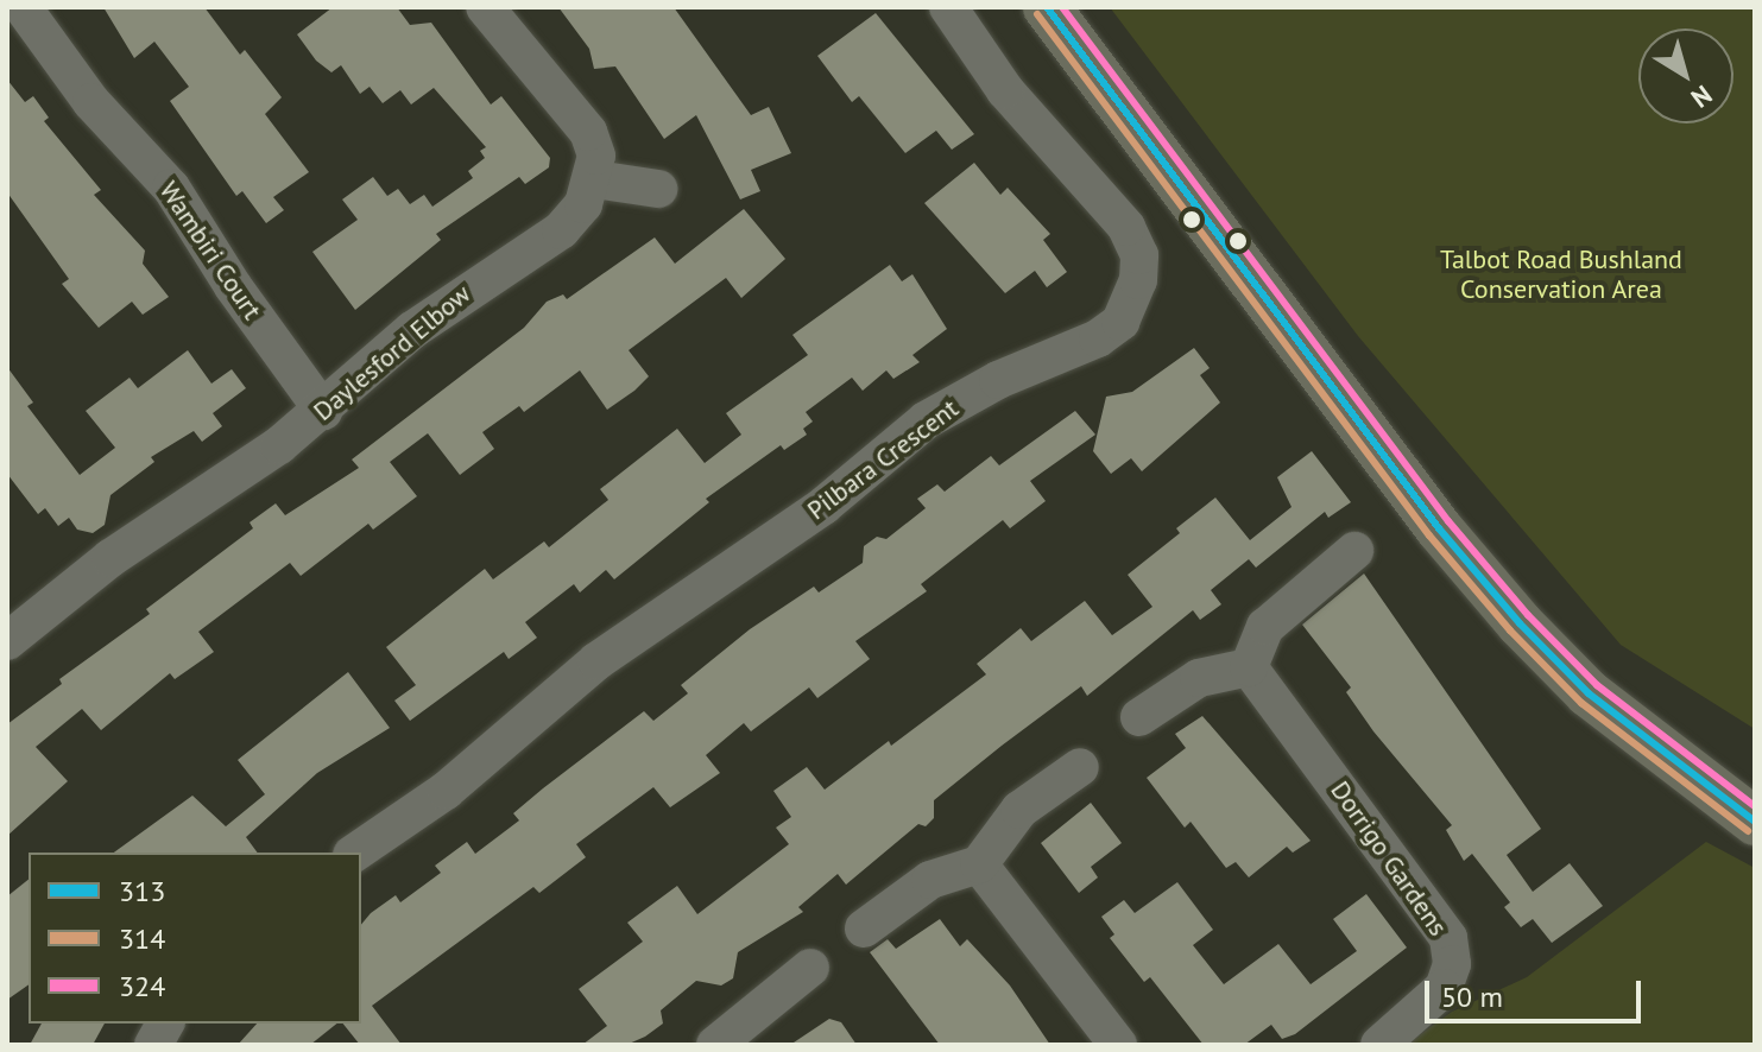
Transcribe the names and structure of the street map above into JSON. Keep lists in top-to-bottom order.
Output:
{
  "streets": {
    "street": [
      "Wambiri Court",
      "Daylesford Elbow",
      "Pilbara Crescent",
      "Dorrigo Gardens"
    ]
  },
  "crossings": [
    ["Wambiri Court", "Daylesford Elbow"]
  ],
  "parks": ["Talbot Road Bushland Conservation Area"],
  "lines": ["transit line 313", "transit line 324", "transit line 314"],
  "legend": ["313", "314", "324"],
  "scale_bar": "50 m",
  "north": "bottom right"
}
